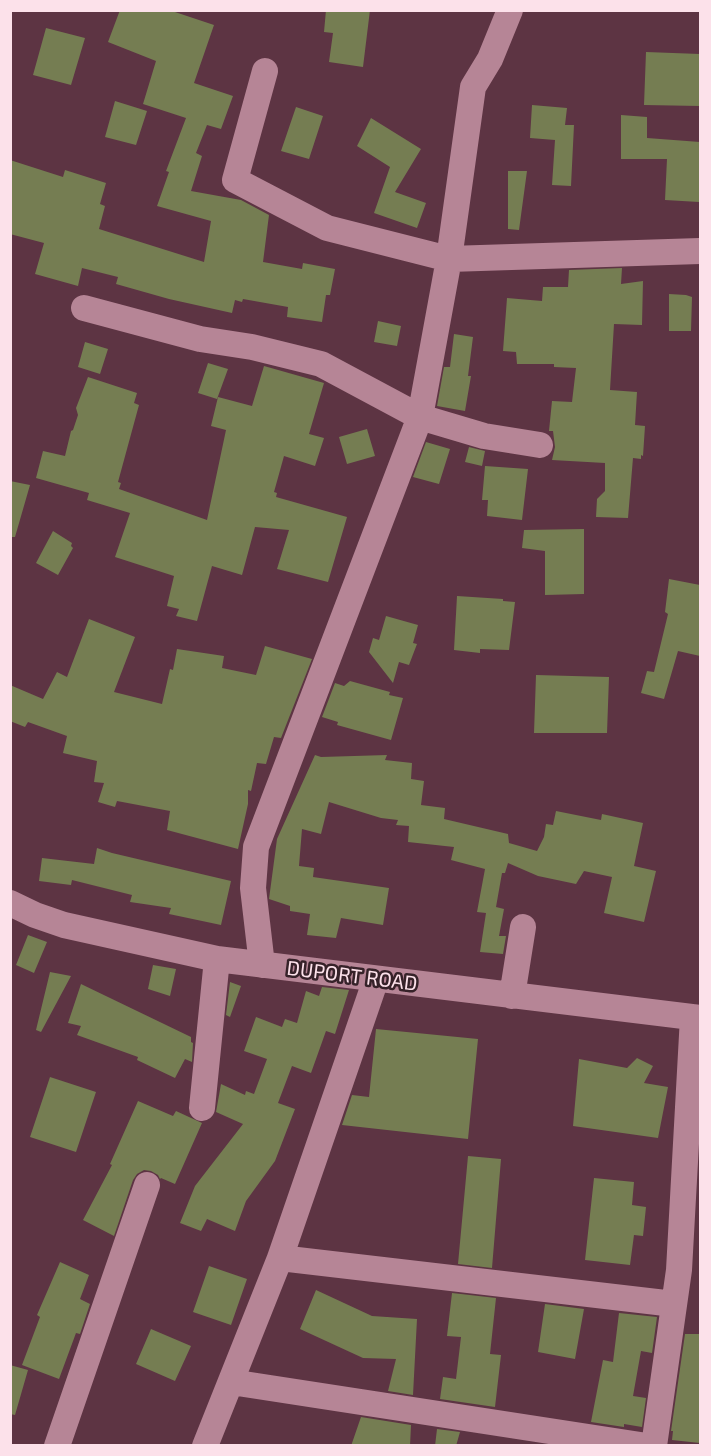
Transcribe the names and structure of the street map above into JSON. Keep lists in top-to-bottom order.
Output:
{
  "streets": {
    "street": ["DUPORT ROAD"]
  }
}
